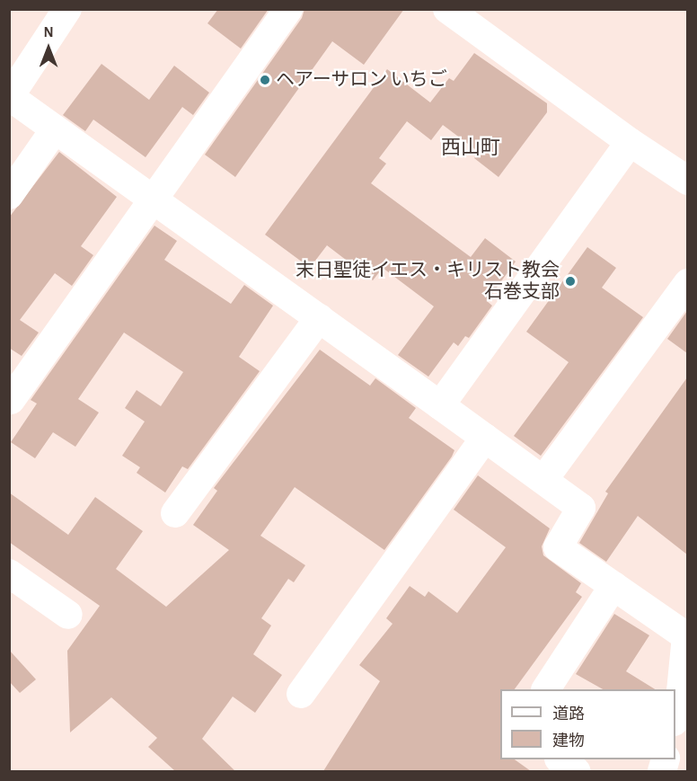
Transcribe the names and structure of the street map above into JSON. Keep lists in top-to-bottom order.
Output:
{
  "districts": ["西山町"],
  "places": ["ヘアーサロン いちご", "末日聖徒イエス・キリスト教会 石巻支部"],
  "legend": ["道路", "建物"],
  "north": "top"
}
